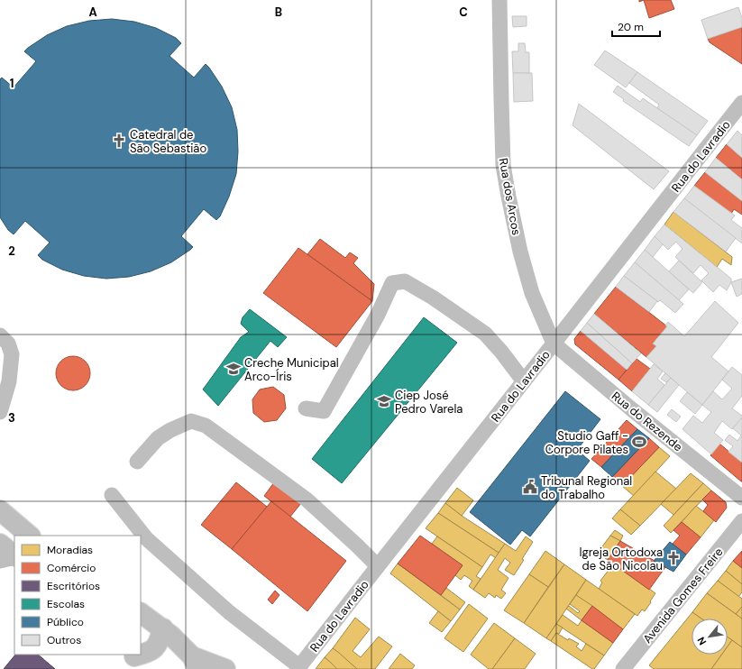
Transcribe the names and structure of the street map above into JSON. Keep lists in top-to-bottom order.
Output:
{
  "streets": {
    "street": [
      "Rua do Lavradio",
      "Rua dos Arcos",
      "Rua do Rezende",
      "Avenida Gomes Freire"
    ]
  },
  "crossings": [
    ["Rua do Lavradio", "Rua dos Arcos"],
    ["Rua do Lavradio", "Rua do Rezende"],
    ["Rua dos Arcos", "Rua do Rezende"]
  ],
  "places": {
    "church": ["Catedral de São Sebastião", "Igreja Ortodoxa de São Nicolau"],
    "school or university": ["Creche Municipal Arco-Íris", "Ciep José Pedro Varela"],
    "sports": ["Studio Gaff - Corpore Pilates"],
    "public building": ["Tribunal Regional do Trabalho"]
  },
  "legend": [
    "Moradias",
    "Comércio",
    "Escritórios",
    "Escolas",
    "Público",
    "Outros"
  ],
  "scale_bar": "20 m",
  "north": "bottom left",
  "grid": {
    "columns": ["A", "B", "C"],
    "rows": ["1", "2", "3"]
  }
}
